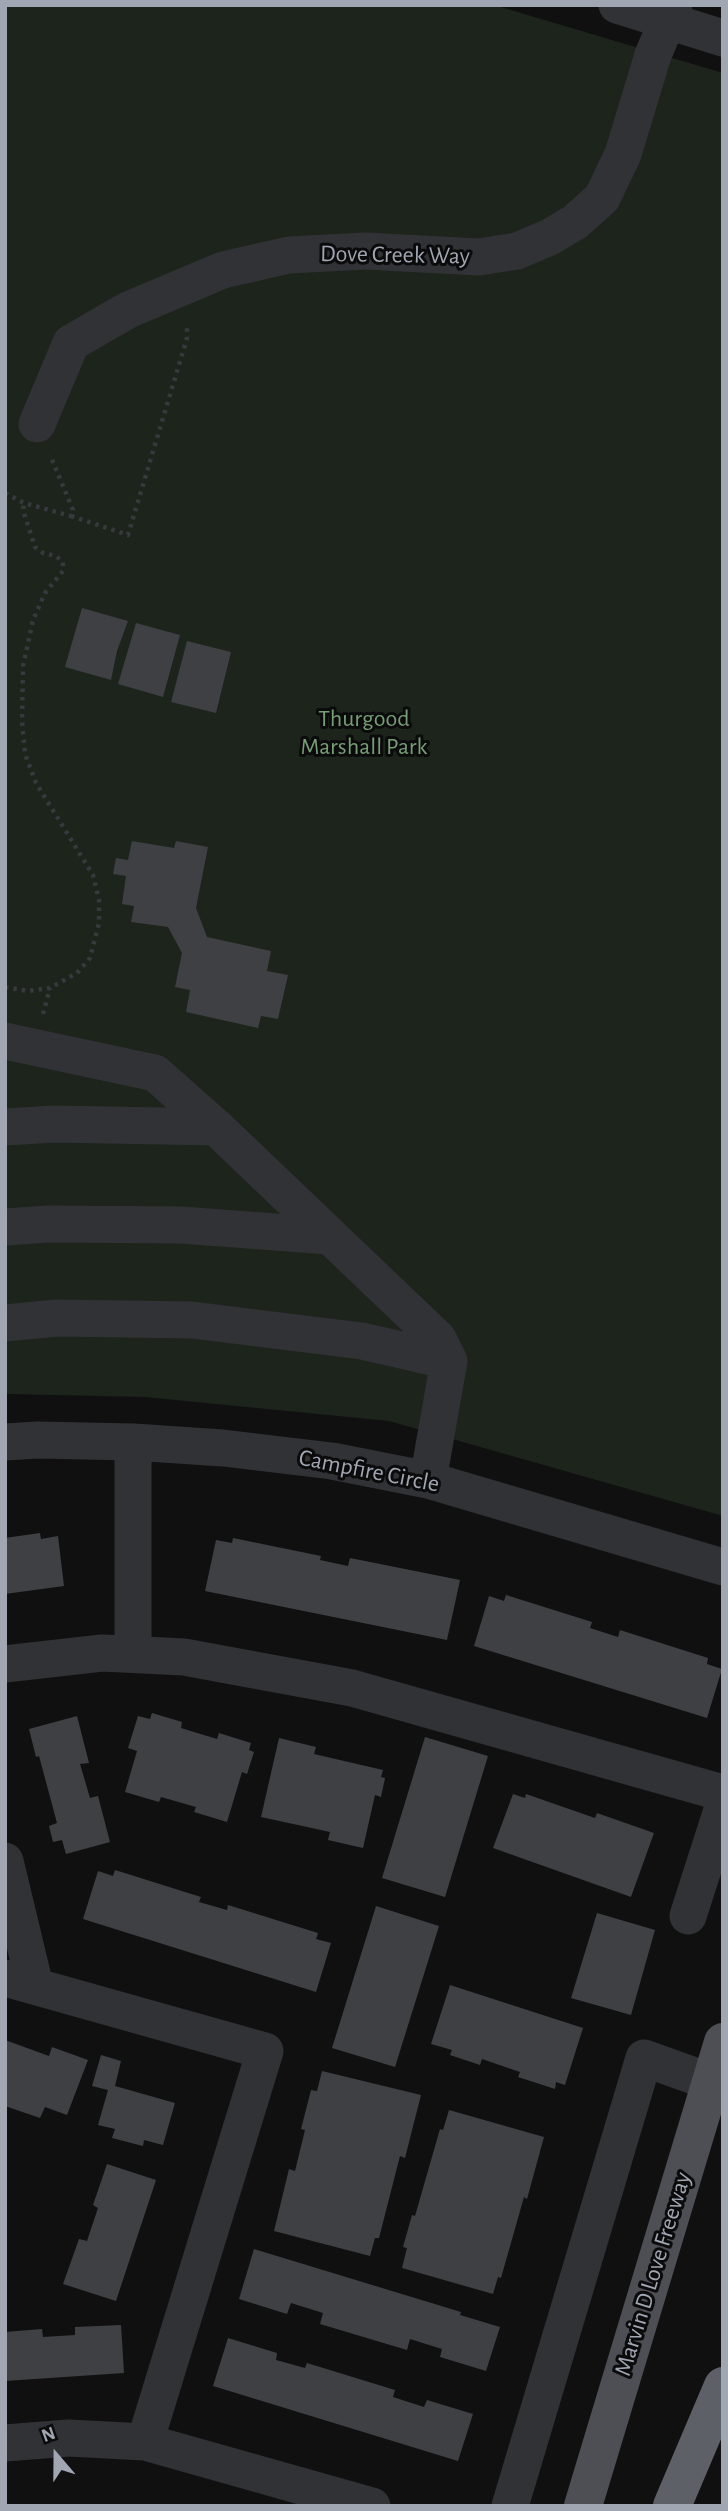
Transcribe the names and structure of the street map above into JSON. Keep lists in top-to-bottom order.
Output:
{
  "streets": {
    "main road": ["Marvin D Love Freeway"],
    "street": ["Dove Creek Way", "Campfire Circle"]
  },
  "parks": ["Thurgood Marshall Park"],
  "north": "top"
}
